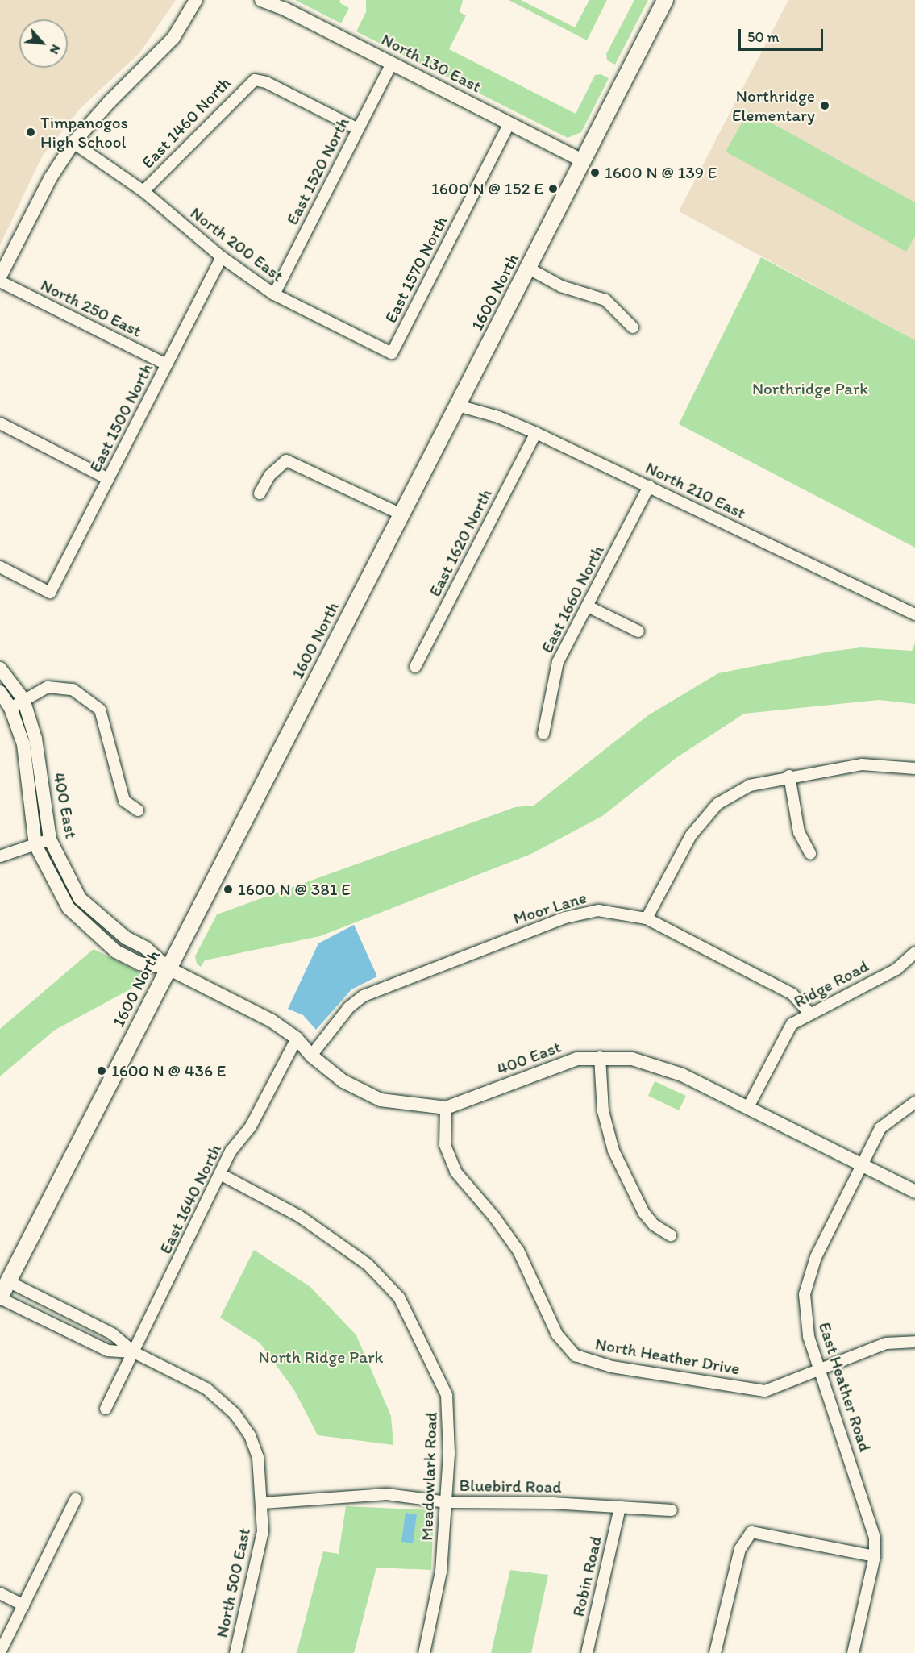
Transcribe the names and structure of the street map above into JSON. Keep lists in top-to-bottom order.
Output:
{
  "streets": {
    "main road": ["1600 North"],
    "street": [
      "North 130 East",
      "East 1460 North",
      "East 1520 North",
      "North 200 East",
      "East 1570 North",
      "North 250 East",
      "East 1500 North",
      "North 210 East",
      "East 1620 North",
      "East 1660 North",
      "400 East",
      "Moor Lane",
      "Ridge Road",
      "East 1640 North",
      "North Heather Drive",
      "East Heather Road",
      "Meadowlark Road",
      "Bluebird Road",
      "Robin Road",
      "North 500 East"
    ]
  },
  "crossings": [
    ["North 130 East", "East 1520 North"],
    ["North 130 East", "East 1570 North"],
    ["North 130 East", "1600 North"],
    ["East 1460 North", "East 1520 North"],
    ["East 1460 North", "North 200 East"],
    ["East 1520 North", "North 200 East"],
    ["North 200 East", "East 1570 North"],
    ["North 200 East", "East 1500 North"],
    ["1600 North", "North 210 East"],
    ["1600 North", "400 East"],
    ["1600 North", "North 500 East"],
    ["North 250 East", "East 1500 North"],
    ["North 210 East", "East 1620 North"],
    ["North 210 East", "East 1660 North"],
    ["400 East", "Moor Lane"],
    ["400 East", "Ridge Road"],
    ["400 East", "East 1640 North"],
    ["400 East", "North Heather Drive"],
    ["400 East", "East Heather Road"],
    ["Moor Lane", "Ridge Road"],
    ["East 1640 North", "Meadowlark Road"],
    ["East 1640 North", "North 500 East"],
    ["North Heather Drive", "East Heather Road"],
    ["Meadowlark Road", "Bluebird Road"],
    ["Bluebird Road", "Robin Road"],
    ["Bluebird Road", "North 500 East"]
  ],
  "parks": ["Northridge Park", "North Ridge Park"],
  "places": [
    "Northridge Elementary",
    "Timpanogos High School",
    "1600 N @ 139 E",
    "1600 N @ 152 E",
    "1600 N @ 381 E",
    "1600 N @ 436 E"
  ],
  "scale_bar": "50 m",
  "north": "bottom right"
}
